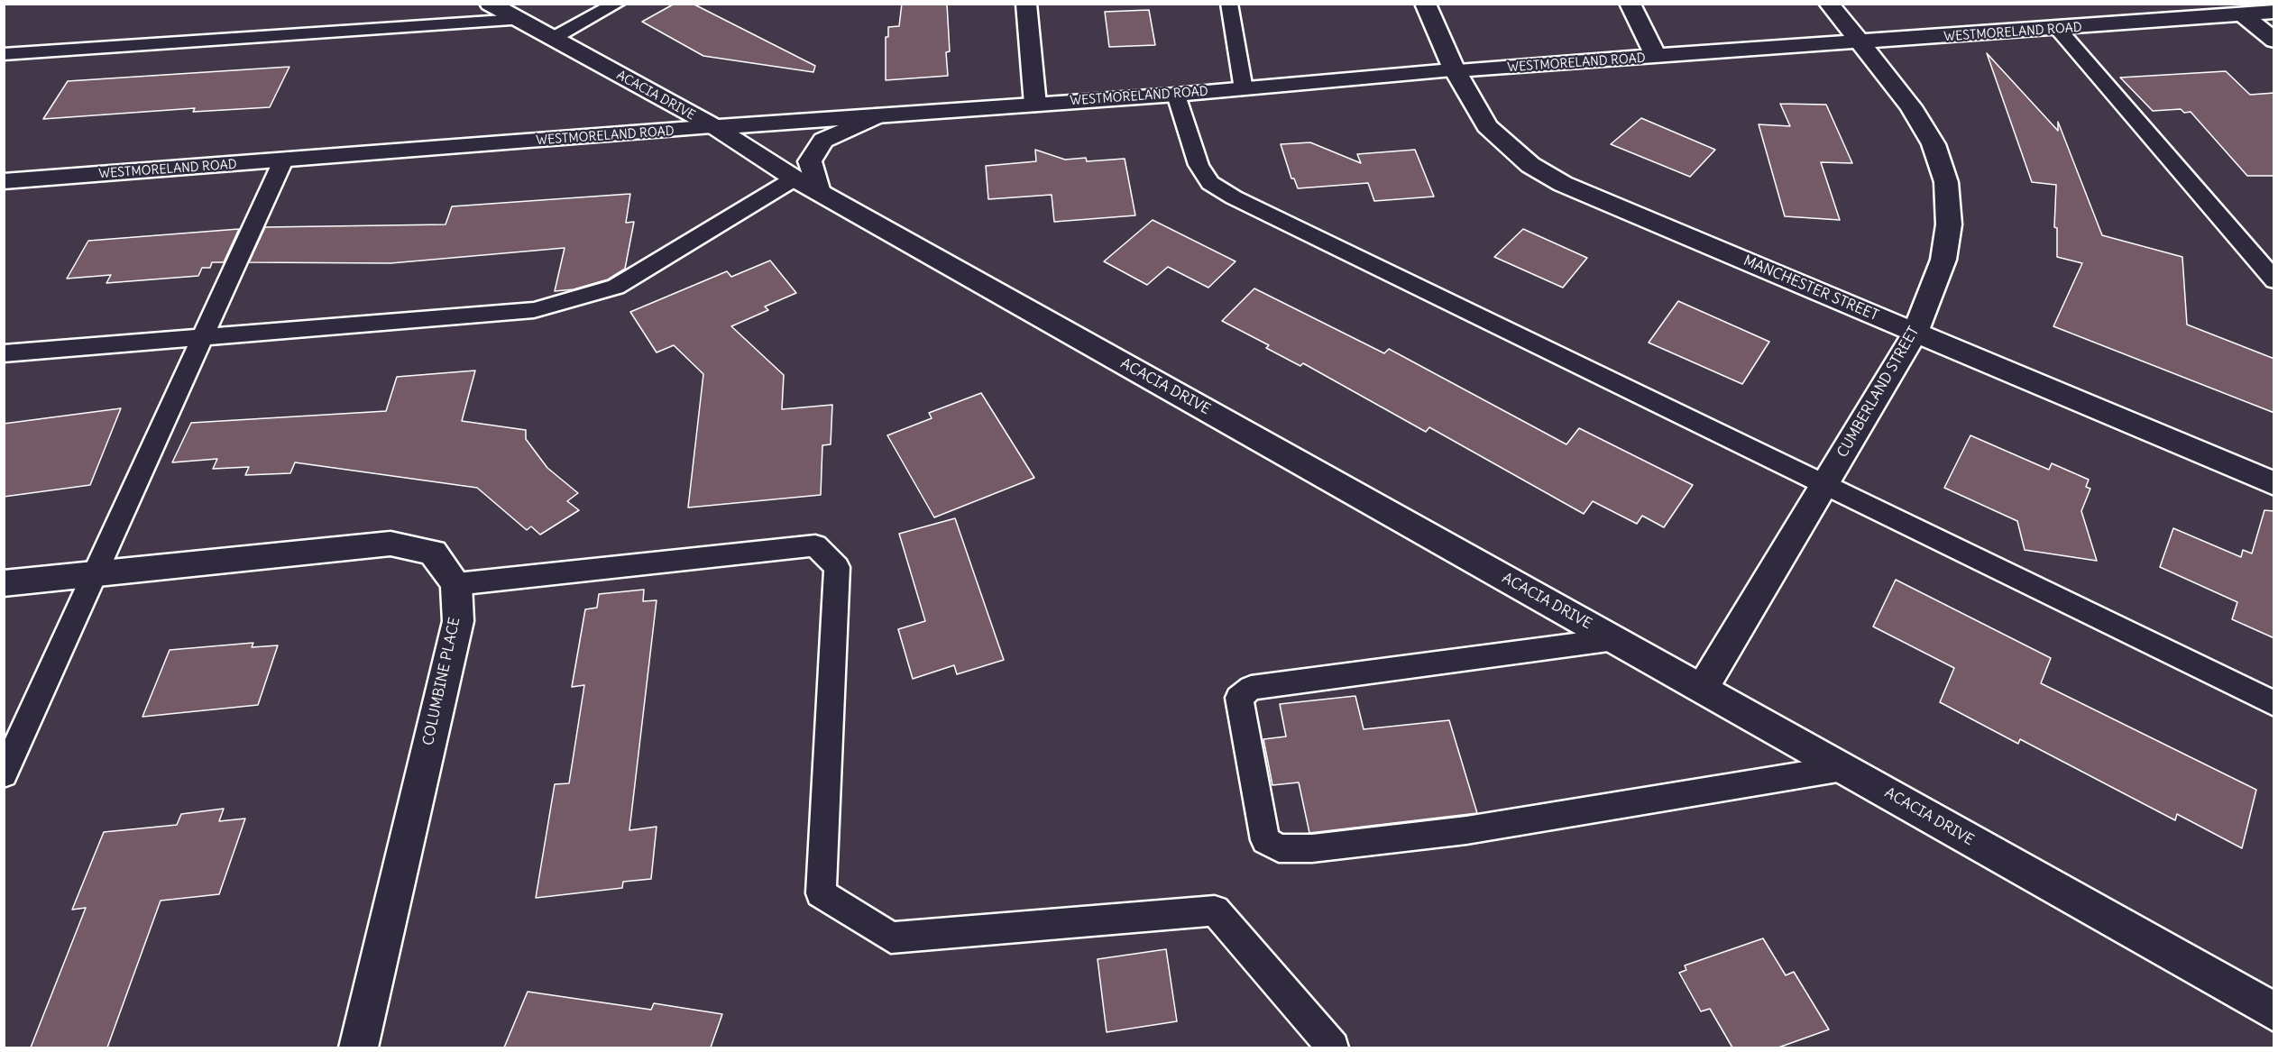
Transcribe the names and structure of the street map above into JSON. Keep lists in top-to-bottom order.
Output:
{
  "streets": {
    "street": [
      "WESTMORELAND ROAD",
      "ACACIA DRIVE",
      "MANCHESTER STREET",
      "CUMBERLAND STREET",
      "COLUMBINE PLACE"
    ]
  },
  "crossings": [
    ["WESTMORELAND ROAD", "ACACIA DRIVE"],
    ["WESTMORELAND ROAD", "MANCHESTER STREET"],
    ["WESTMORELAND ROAD", "CUMBERLAND STREET"],
    ["ACACIA DRIVE", "CUMBERLAND STREET"],
    ["MANCHESTER STREET", "CUMBERLAND STREET"]
  ]
}
